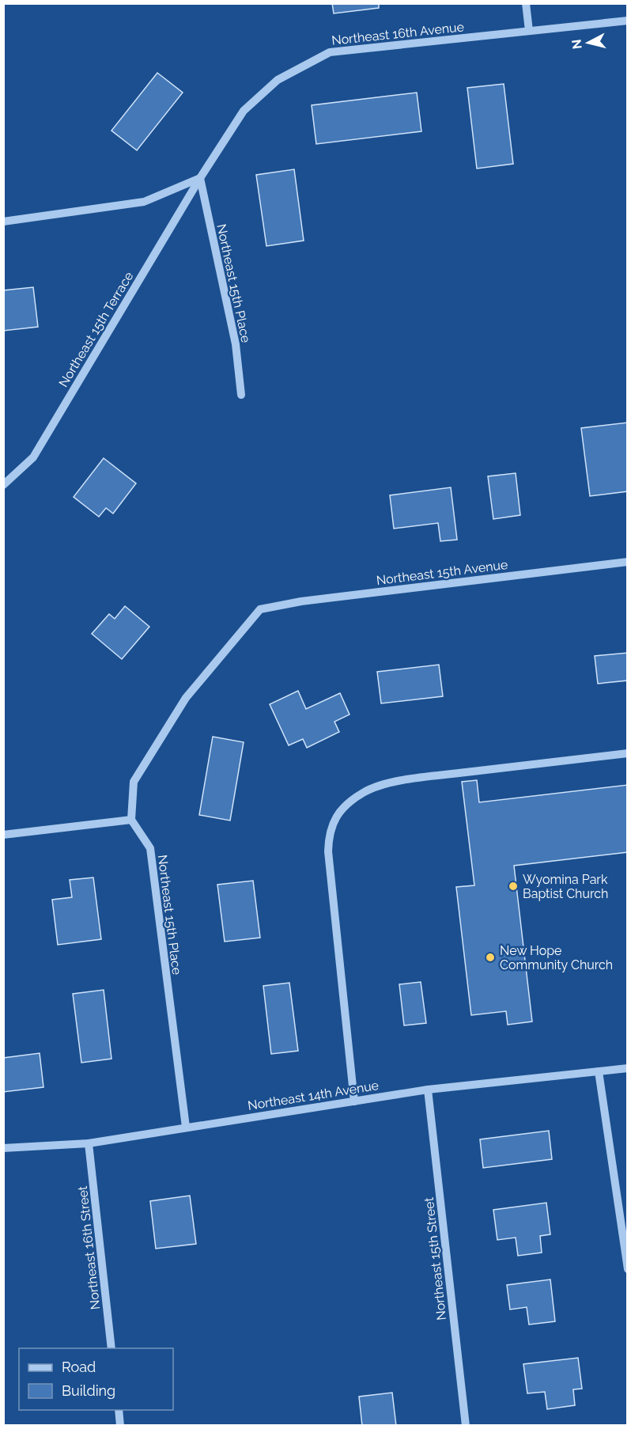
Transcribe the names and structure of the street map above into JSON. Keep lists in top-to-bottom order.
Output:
{
  "streets": {
    "street": [
      "Northeast 16th Avenue",
      "Northeast 15th Place",
      "Northeast 15th Terrace",
      "Northeast 15th Avenue",
      "Northeast 14th Avenue",
      "Northeast 16th Street",
      "Northeast 15th Street"
    ]
  },
  "crossings": [
    ["Northeast 16th Avenue", "Northeast 15th Place"],
    ["Northeast 16th Avenue", "Northeast 15th Terrace"],
    ["Northeast 15th Place", "Northeast 15th Terrace"],
    ["Northeast 15th Place", "Northeast 15th Avenue"],
    ["Northeast 15th Place", "Northeast 14th Avenue"],
    ["Northeast 14th Avenue", "Northeast 16th Street"],
    ["Northeast 14th Avenue", "Northeast 15th Street"]
  ],
  "places": ["Wyomina Park Baptist Church", "New Hope Community Church"],
  "legend": ["Road", "Building"],
  "north": "left"
}
